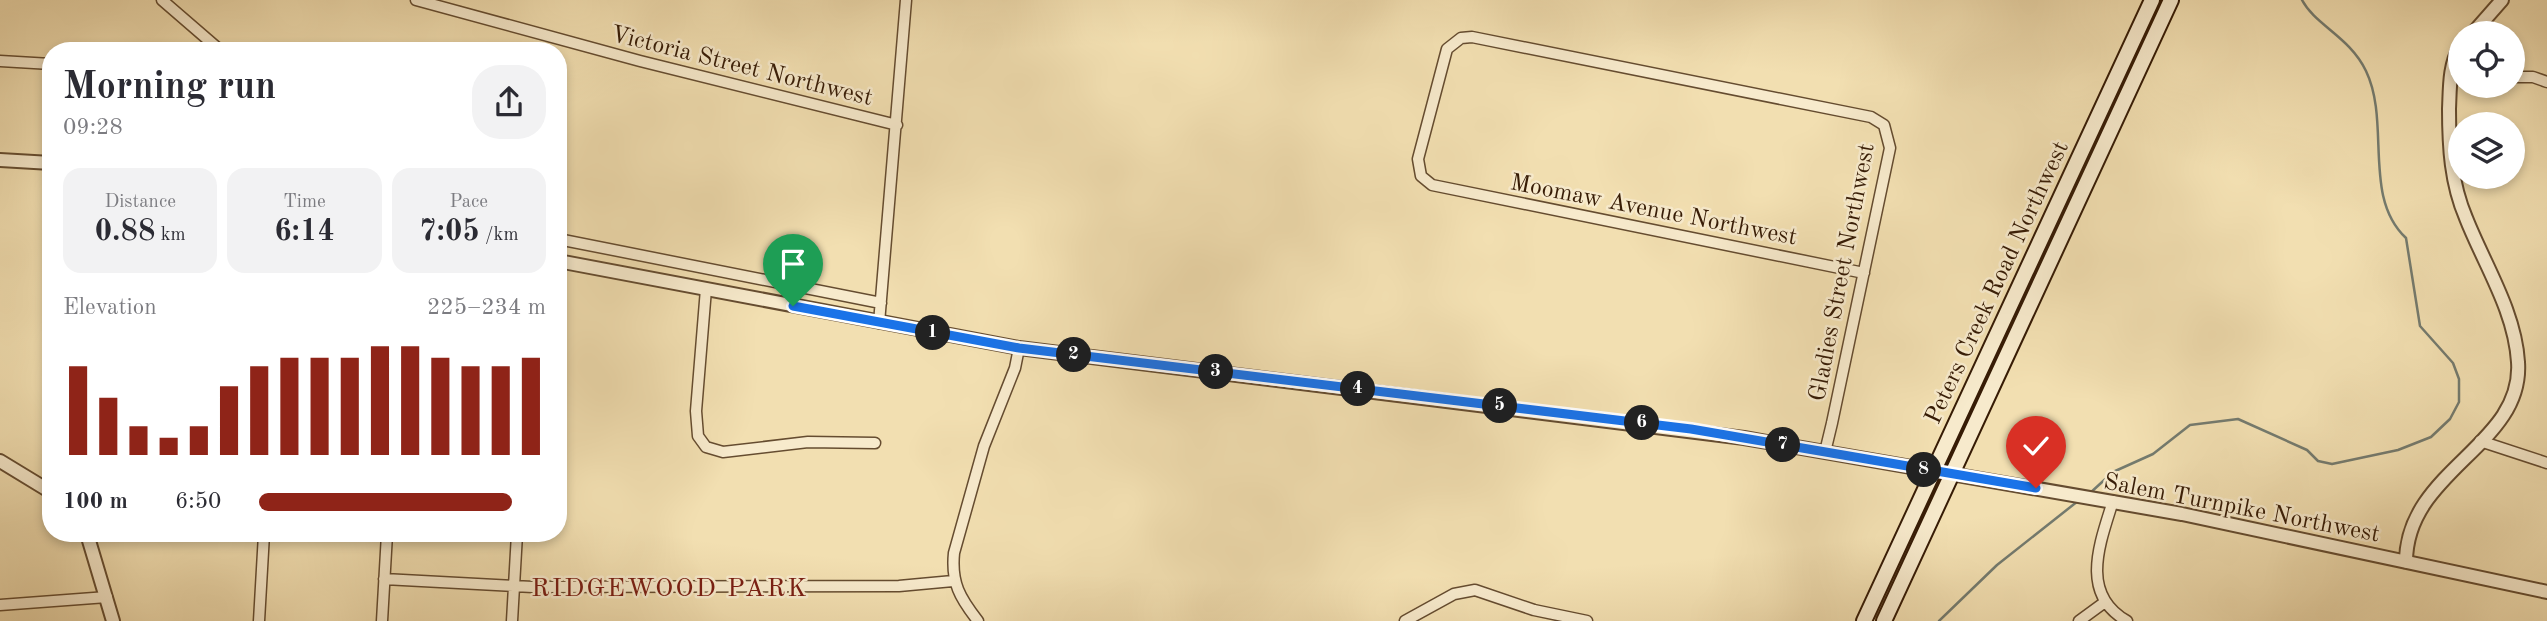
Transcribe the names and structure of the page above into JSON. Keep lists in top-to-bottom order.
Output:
{
  "streets": {
    "main road": ["Peters Creek Road Northwest"],
    "street": [
      "Victoria Street Northwest",
      "Moomaw Avenue Northwest",
      "Gladies Street Northwest",
      "Salem Turnpike Northwest"
    ]
  },
  "crossings": [
    ["Moomaw Avenue Northwest", "Gladies Street Northwest"],
    ["Gladies Street Northwest", "Salem Turnpike Northwest"],
    ["Peters Creek Road Northwest", "Salem Turnpike Northwest"]
  ],
  "districts": ["RIDGEWOOD PARK"],
  "page": {
    "heading": ["Morning run", "09:28"],
    "stats": [
      ["Distance", "0.88 km"],
      ["Time", "6:14"],
      ["Pace", "7:05 /km"]
    ],
    "chart": ["Elevation", "225–234 m"],
    "pins": [
      "1",
      "2",
      "3",
      "4",
      "5",
      "6",
      "7",
      "8"
    ],
    "list": [
      {
        "name": "100 m",
        "note": "6:50"
      }
    ]
  }
}
